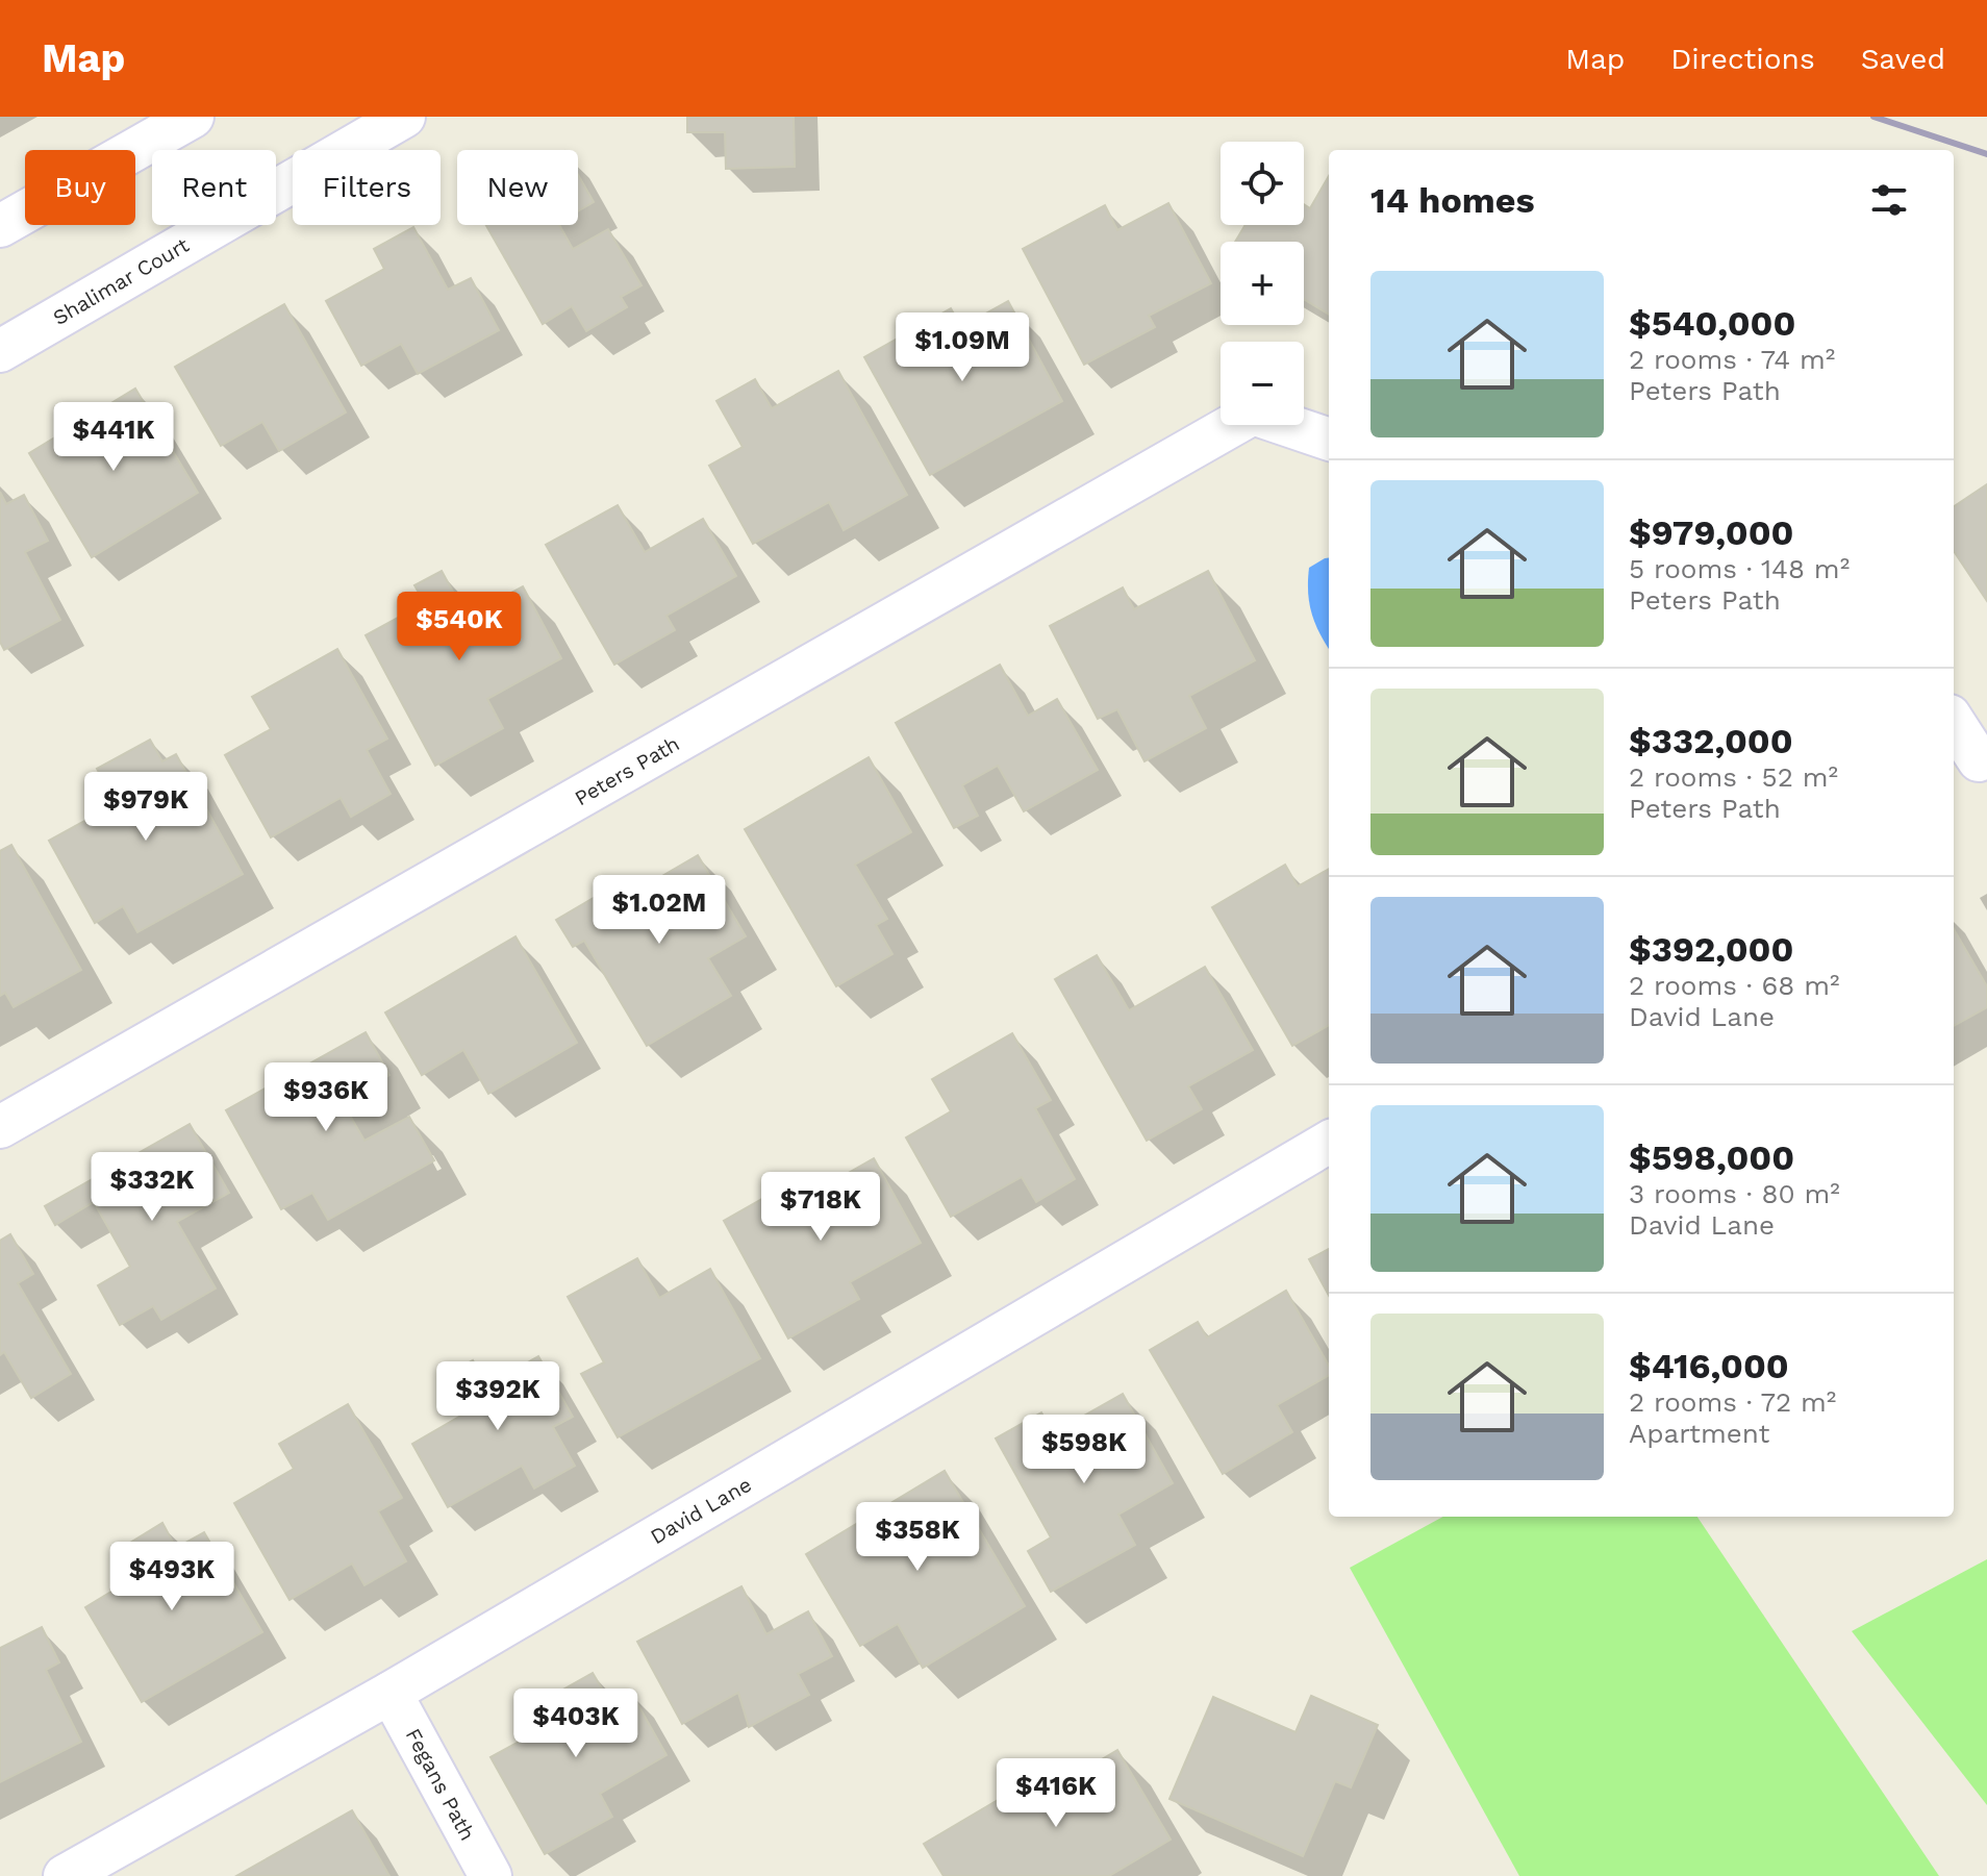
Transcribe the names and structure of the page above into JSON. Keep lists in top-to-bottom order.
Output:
{
  "streets": {
    "street": [
      "Shalimar Court",
      "Peters Path",
      "David Lane",
      "Fegans Path"
    ]
  },
  "crossings": [
    ["David Lane", "Fegans Path"]
  ],
  "page": {
    "header": "Map",
    "nav": ["Map", "Directions", "Saved"],
    "map_buttons": ["+", "−"],
    "chip": [
      "Buy",
      "Rent",
      "Filters",
      "New"
    ],
    "heading": "14 homes",
    "list": [
      {
        "name": "$540,000",
        "note": "2 rooms · 74 m² · Peters Path"
      },
      {
        "name": "$979,000",
        "note": "5 rooms · 148 m² · Peters Path"
      },
      {
        "name": "$332,000",
        "note": "2 rooms · 52 m² · Peters Path"
      },
      {
        "name": "$392,000",
        "note": "2 rooms · 68 m² · David Lane"
      },
      {
        "name": "$598,000",
        "note": "3 rooms · 80 m² · David Lane"
      },
      {
        "name": "$416,000",
        "note": "2 rooms · 72 m² · Apartment"
      }
    ],
    "price": [
      "$1.09M",
      "$441K",
      "$540K",
      "$979K",
      "$1.02M",
      "$936K",
      "$332K",
      "$718K",
      "$392K",
      "$598K",
      "$358K",
      "$493K",
      "$403K",
      "$416K"
    ]
  }
}
